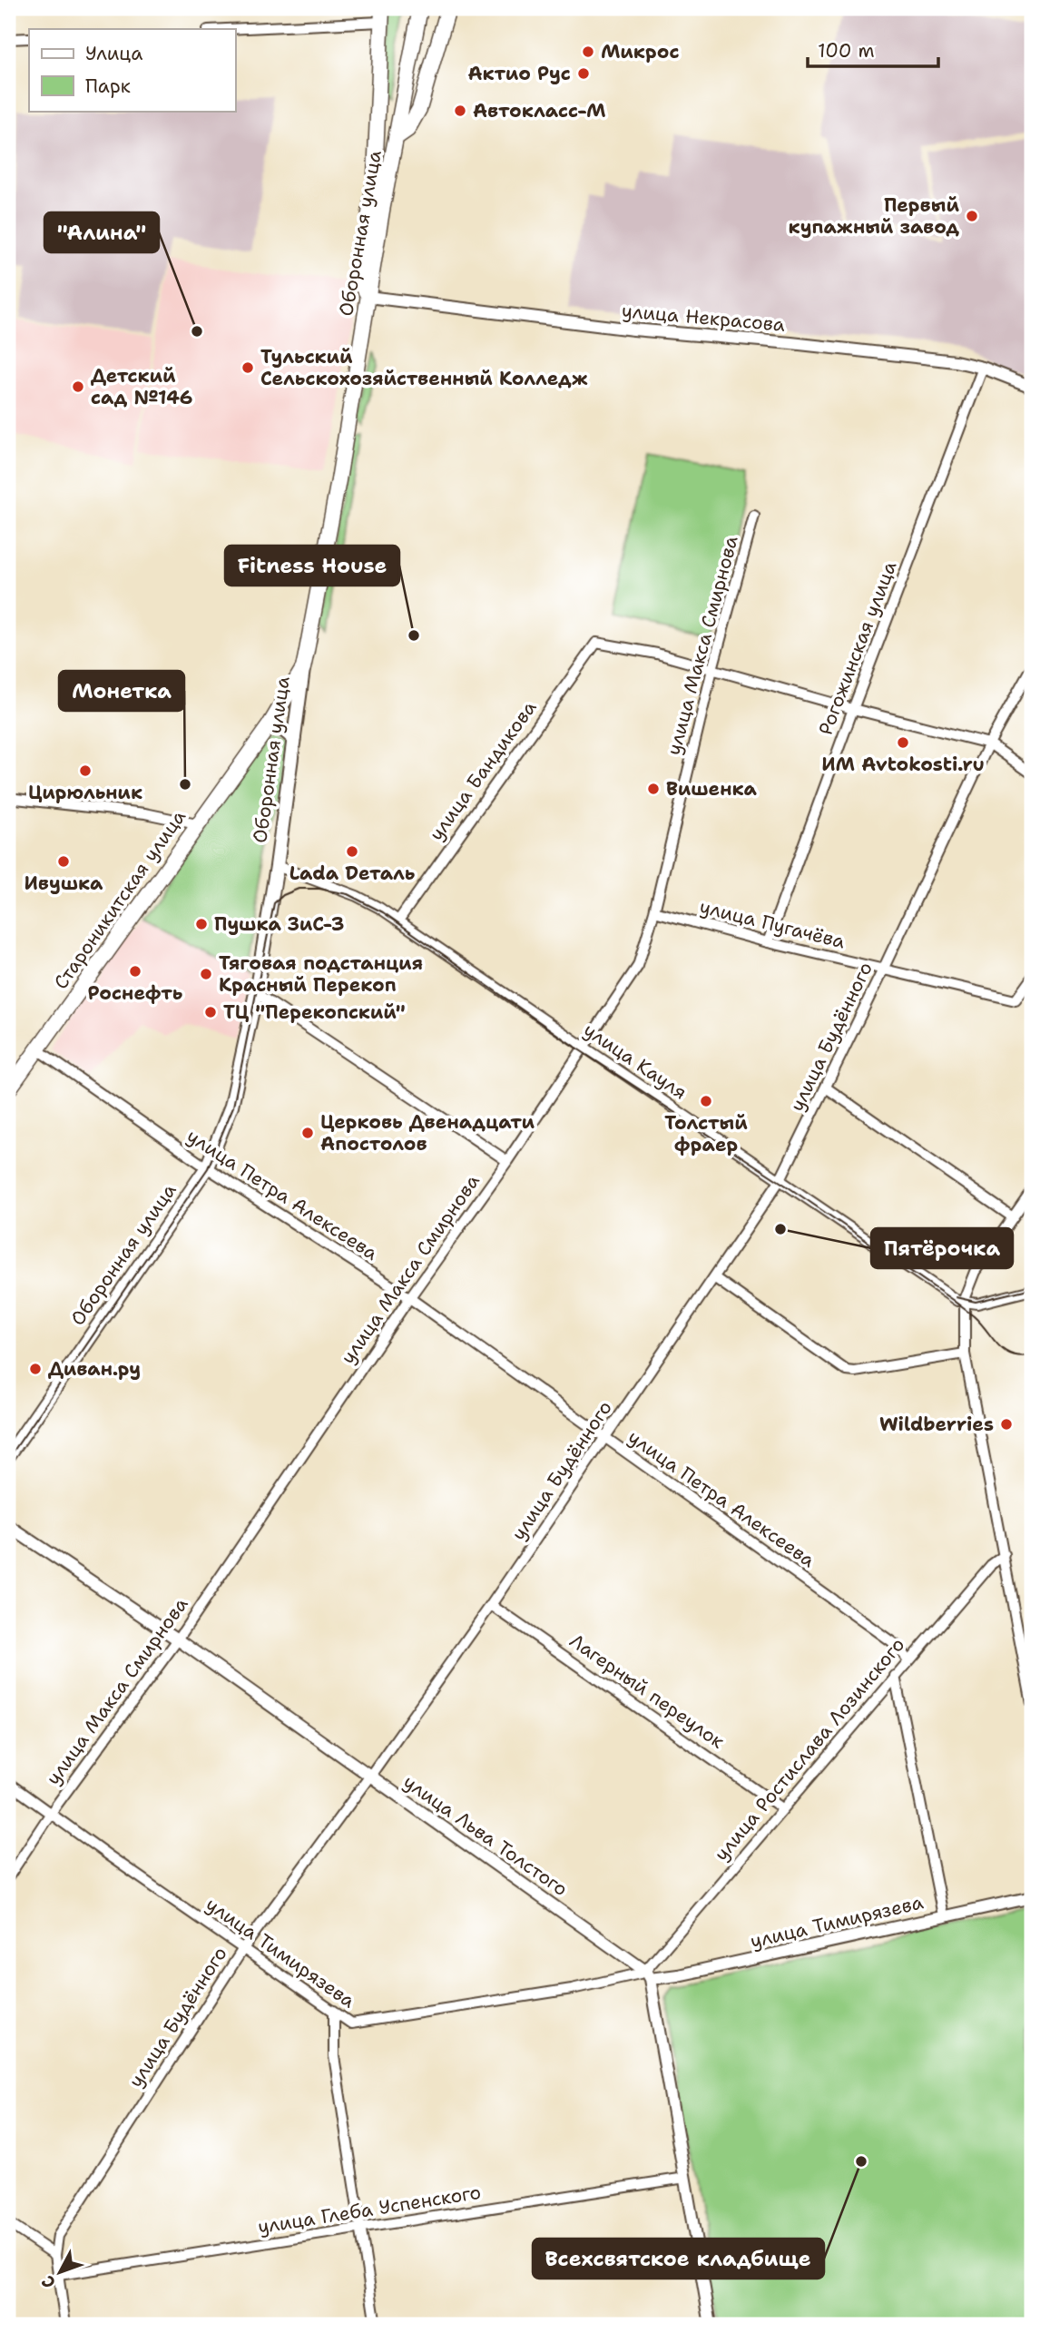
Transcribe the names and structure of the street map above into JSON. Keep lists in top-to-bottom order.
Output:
{
  "streets": {
    "main road": ["Оборонная улица", "Староникитская улица"],
    "street": [
      "улица Некрасова",
      "улица Макса Смирнова",
      "Рогожинская улица",
      "улица Бандикова",
      "улица Пугачёва",
      "улица Будённого",
      "улица Кауля",
      "улица Петра Алексеева",
      "Лагерный переулок",
      "улица Ростислава Лозинского",
      "улица Льва Толстого",
      "улица Тимирязева",
      "улица Глеба Успенского"
    ]
  },
  "crossings": [
    ["Оборонная улица", "улица Некрасова"],
    ["Оборонная улица", "Староникитская улица"],
    ["Оборонная улица", "улица Кауля"],
    ["Оборонная улица", "улица Петра Алексеева"],
    ["улица Некрасова", "Рогожинская улица"],
    ["улица Макса Смирнова", "улица Бандикова"],
    ["улица Макса Смирнова", "улица Пугачёва"],
    ["улица Макса Смирнова", "улица Кауля"],
    ["улица Макса Смирнова", "улица Петра Алексеева"],
    ["улица Макса Смирнова", "улица Льва Толстого"],
    ["улица Макса Смирнова", "улица Тимирязева"],
    ["Рогожинская улица", "улица Пугачёва"],
    ["улица Бандикова", "улица Кауля"],
    ["Староникитская улица", "улица Петра Алексеева"],
    ["улица Пугачёва", "улица Будённого"],
    ["улица Будённого", "улица Кауля"],
    ["улица Будённого", "улица Петра Алексеева"],
    ["улица Будённого", "Лагерный переулок"],
    ["улица Будённого", "улица Льва Толстого"],
    ["улица Будённого", "улица Тимирязева"],
    ["улица Петра Алексеева", "улица Ростислава Лозинского"],
    ["Лагерный переулок", "улица Ростислава Лозинского"],
    ["улица Ростислава Лозинского", "улица Льва Толстого"],
    ["улица Ростислава Лозинского", "улица Тимирязева"],
    ["улица Льва Толстого", "улица Тимирязева"]
  ],
  "places": [
    "Микрос",
    "Актио Рус",
    "Автокласс-М",
    "Первый купажный завод",
    "\"Алина\"",
    "Тульский Сельскохозяйственный Колледж",
    "Детский сад №146",
    "Fitness House",
    "ИМ Avtokosti.ru",
    "Цирюльник",
    "Монетка",
    "Вишенка",
    "Lada Dеталь",
    "Ивушка",
    "Пушка ЗиС-3",
    "Роснефть",
    "Тяговая подстанция Красный Перекоп",
    "ТЦ \"Перекопский\"",
    "Толстый фраер",
    "Церковь Двенадцати Апостолов",
    "Пятёрочка",
    "Диван.ру",
    "Wildberries",
    "Всехсвятское кладбище"
  ],
  "legend": ["Улица", "Парк"],
  "scale_bar": "100 m",
  "north": "bottom left"
}
